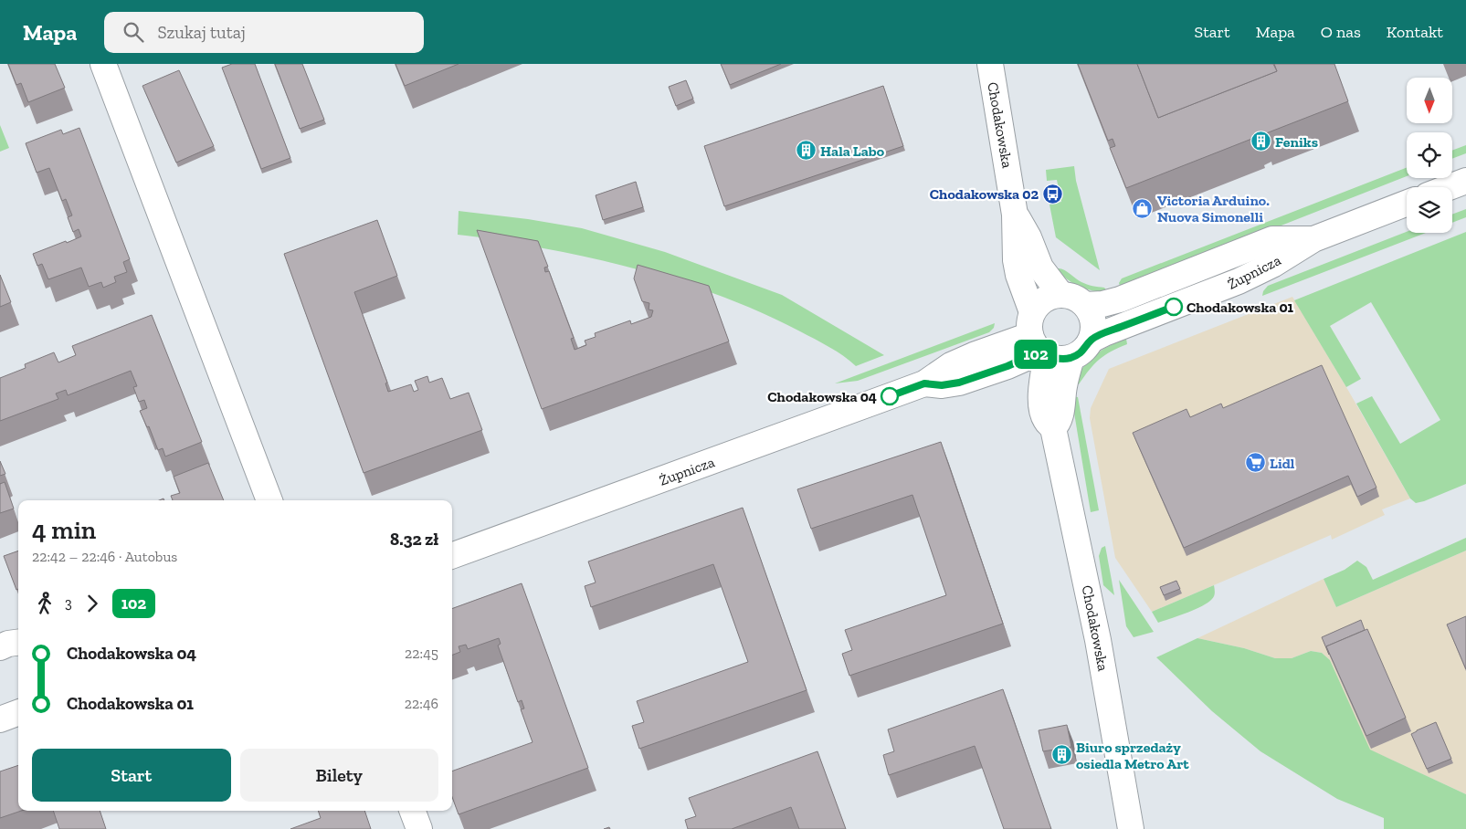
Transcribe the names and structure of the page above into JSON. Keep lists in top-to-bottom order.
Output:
{
  "streets": {
    "street": ["Chodakowska", "Żupnicza"]
  },
  "crossings": [
    ["Chodakowska", "Żupnicza"]
  ],
  "places": {
    "building": ["Feniks", "Hala Labo", "Biuro sprzedaży osiedla Metro Art"],
    "bus stop": ["Chodakowska 02"],
    "shop": ["Victoria Arduino. Nuova Simonelli"],
    "other": ["Chodakowska 01", "Chodakowska 04"],
    "supermarket": ["Lidl"]
  },
  "lines": ["bus line 102"],
  "north": "bottom",
  "page": {
    "header": "Mapa",
    "search": "Szukaj tutaj",
    "nav": [
      "Start",
      "Mapa",
      "O nas",
      "Kontakt"
    ],
    "on_map": "102",
    "heading": ["4 min", "22:42 – 22:46 · Autobus", "8.32 zł"],
    "legs": ["3", "102"],
    "list": [
      {
        "name": "Chodakowska 04",
        "value": "22:45"
      },
      {
        "name": "Chodakowska 01",
        "value": "22:46"
      }
    ],
    "buttons": ["Start", "Bilety"]
  }
}
